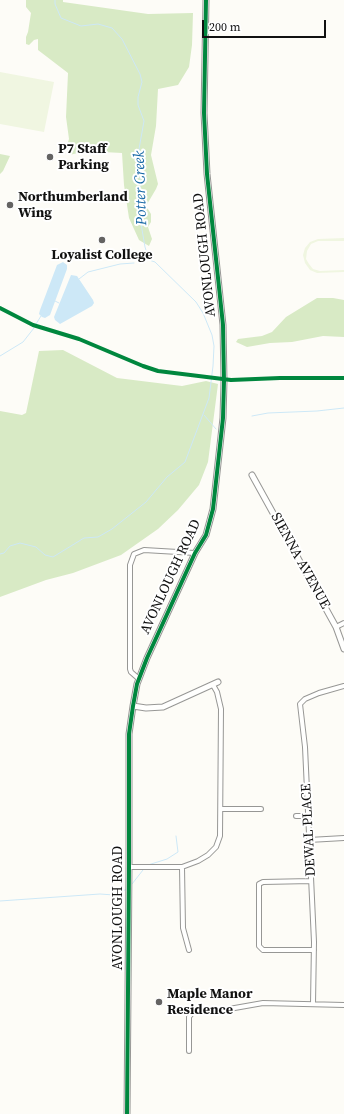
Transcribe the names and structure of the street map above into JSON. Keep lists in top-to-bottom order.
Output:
{
  "streets": {
    "street": ["AVONLOUGH ROAD", "SIENNA AVENUE", "DEWAL PLACE"]
  },
  "water": ["Potter Creek"],
  "places": [
    "P7 Staff Parking",
    "Northumberland Wing",
    "Loyalist College",
    "Maple Manor Residence"
  ],
  "scale_bar": "200 m"
}
